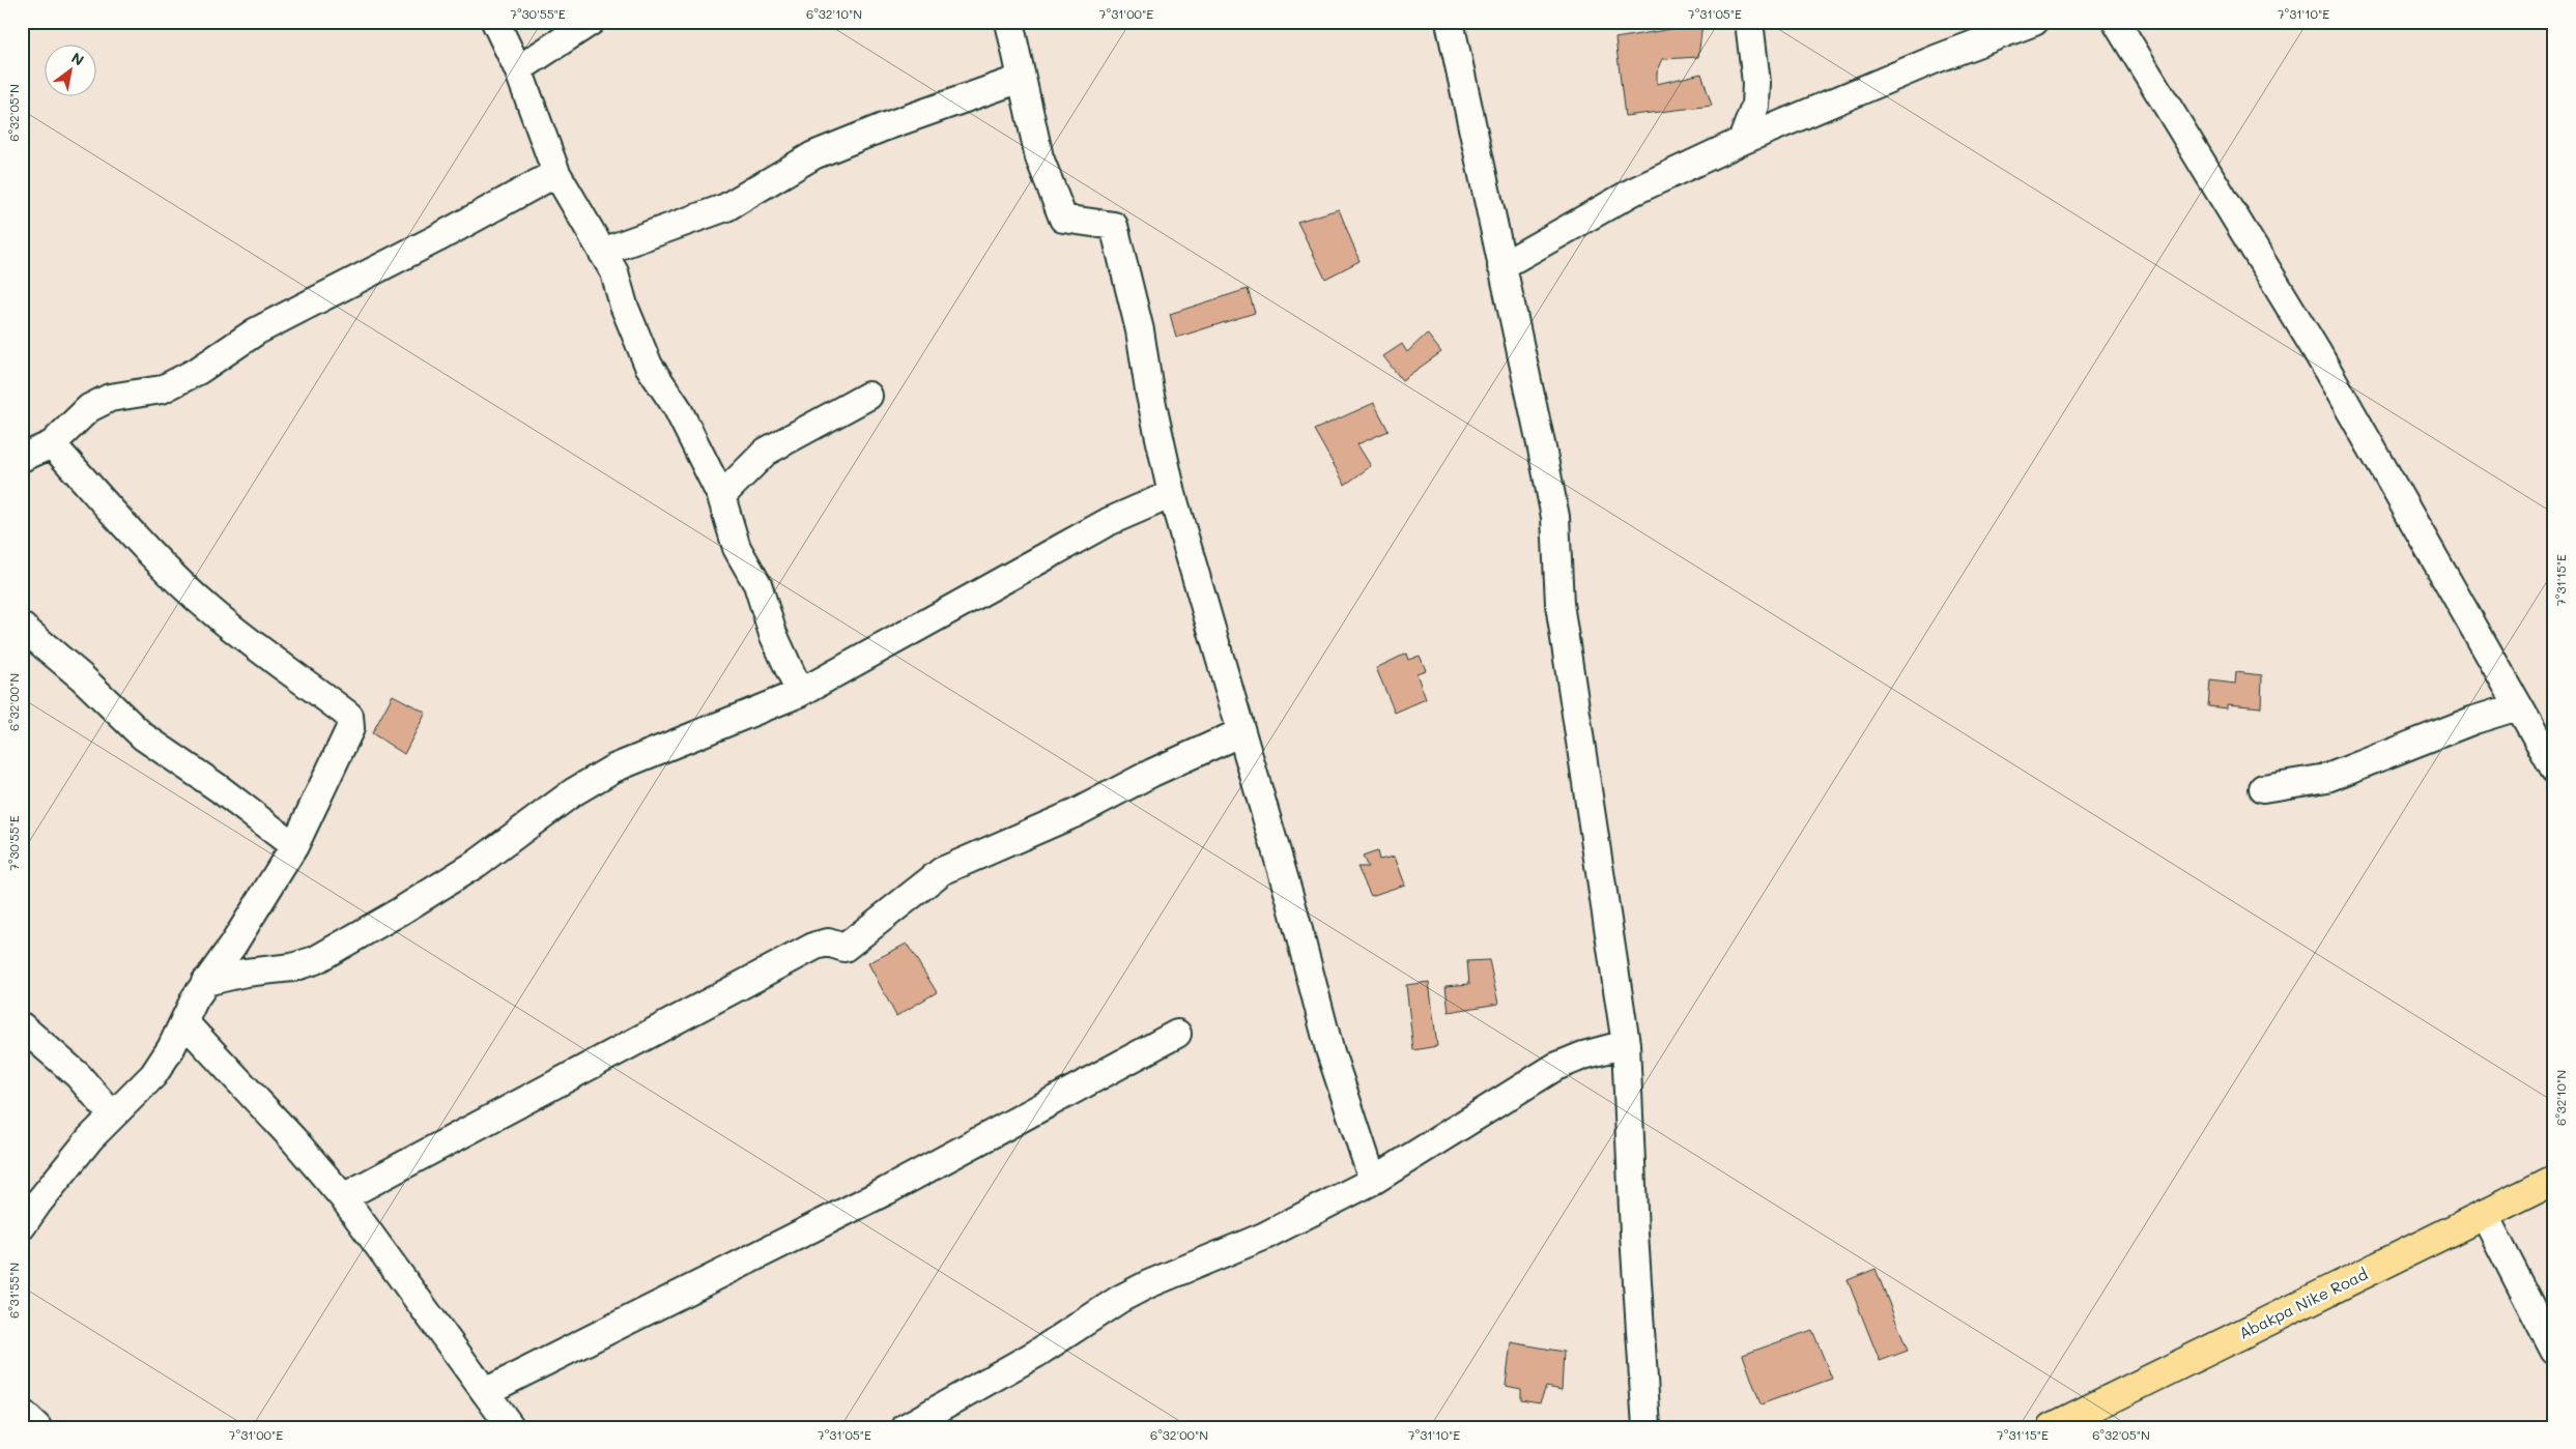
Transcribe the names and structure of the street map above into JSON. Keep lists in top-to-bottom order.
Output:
{
  "streets": {
    "main road": ["Abakpa Nike Road"]
  },
  "north": "top right",
  "coordinates": [
    "7°30'55\"E",
    "6°32'10\"N",
    "7°31'00\"E",
    "7°31'05\"E",
    "7°31'10\"E",
    "6°32'05\"N",
    "7°31'15\"E",
    "6°32'00\"N",
    "6°31'55\"N"
  ]
}
